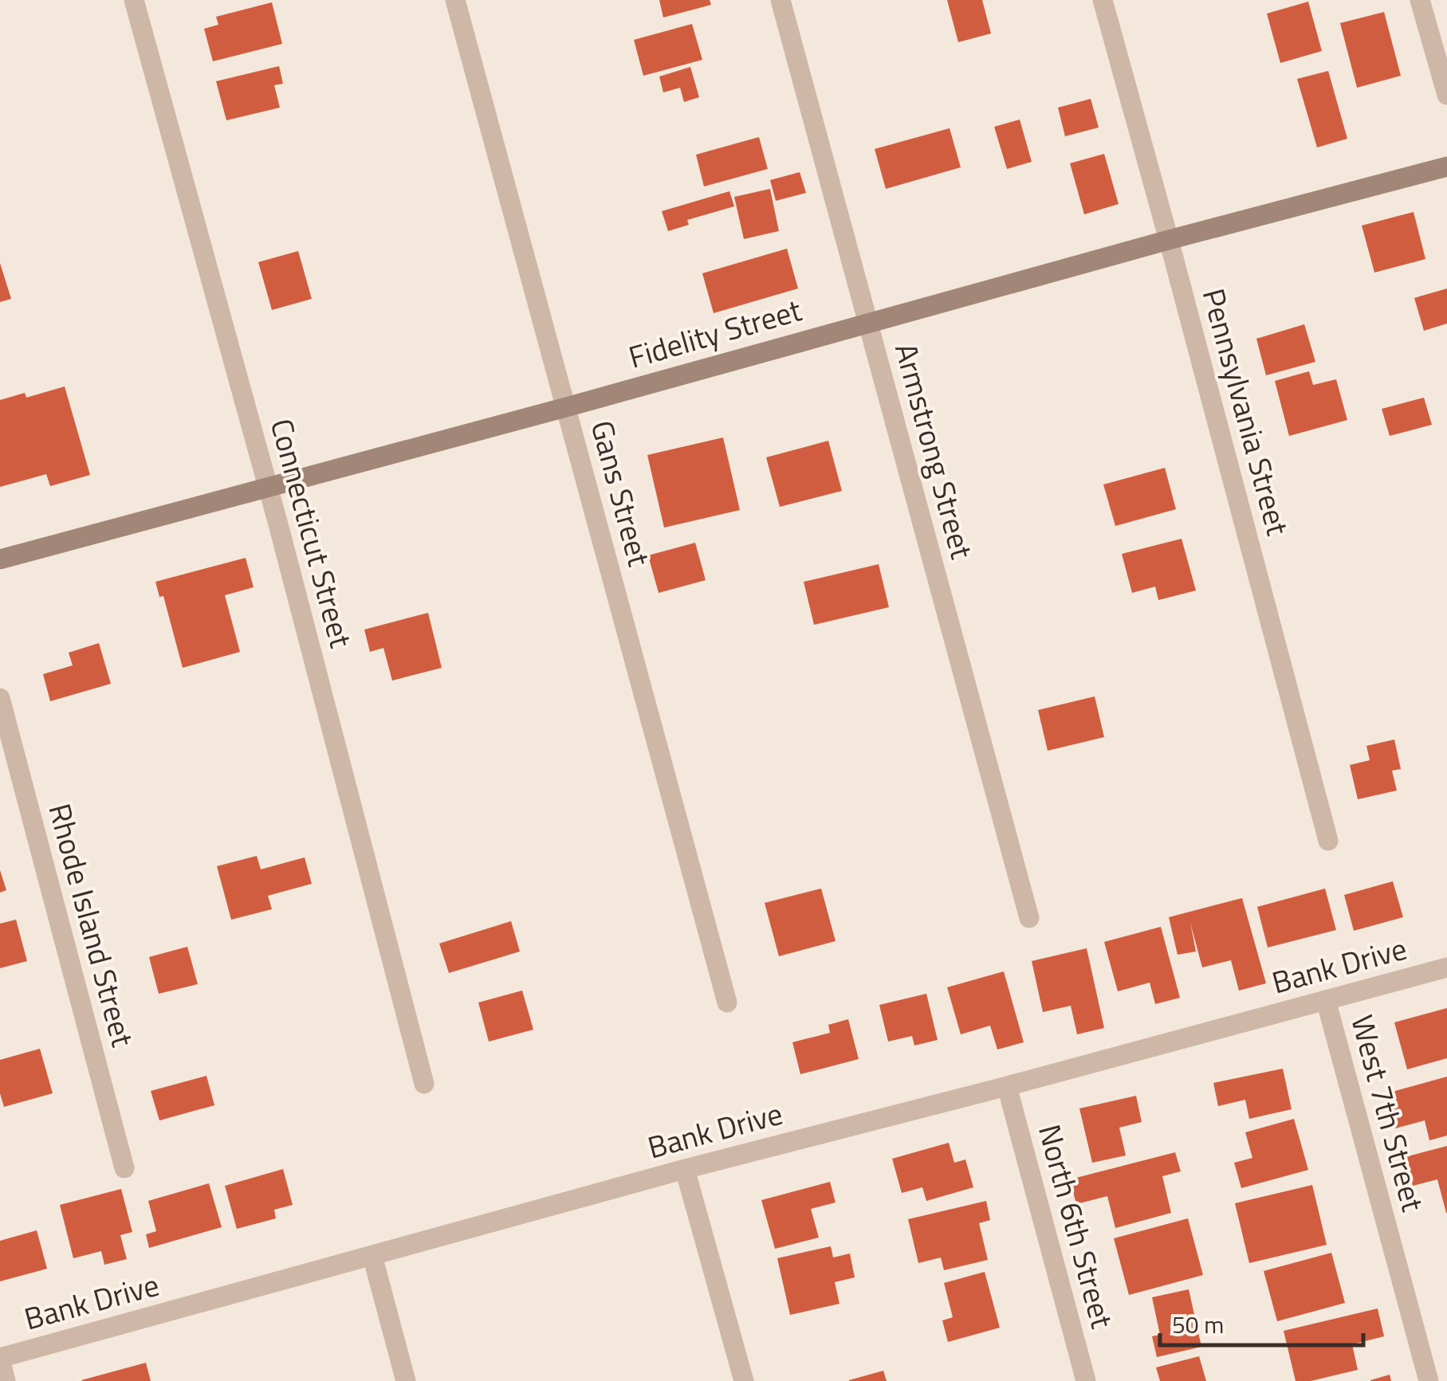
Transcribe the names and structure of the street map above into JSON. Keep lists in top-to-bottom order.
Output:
{
  "streets": {
    "main road": ["Fidelity Street"],
    "street": [
      "Pennsylvania Street",
      "Armstrong Street",
      "Gans Street",
      "Connecticut Street",
      "Rhode Island Street",
      "Bank Drive",
      "West 7th Street",
      "North 6th Street"
    ]
  },
  "crossings": [
    ["Fidelity Street", "Pennsylvania Street"],
    ["Fidelity Street", "Armstrong Street"],
    ["Fidelity Street", "Gans Street"],
    ["Fidelity Street", "Connecticut Street"],
    ["Bank Drive", "West 7th Street"],
    ["Bank Drive", "North 6th Street"]
  ],
  "scale_bar": "50 m"
}
